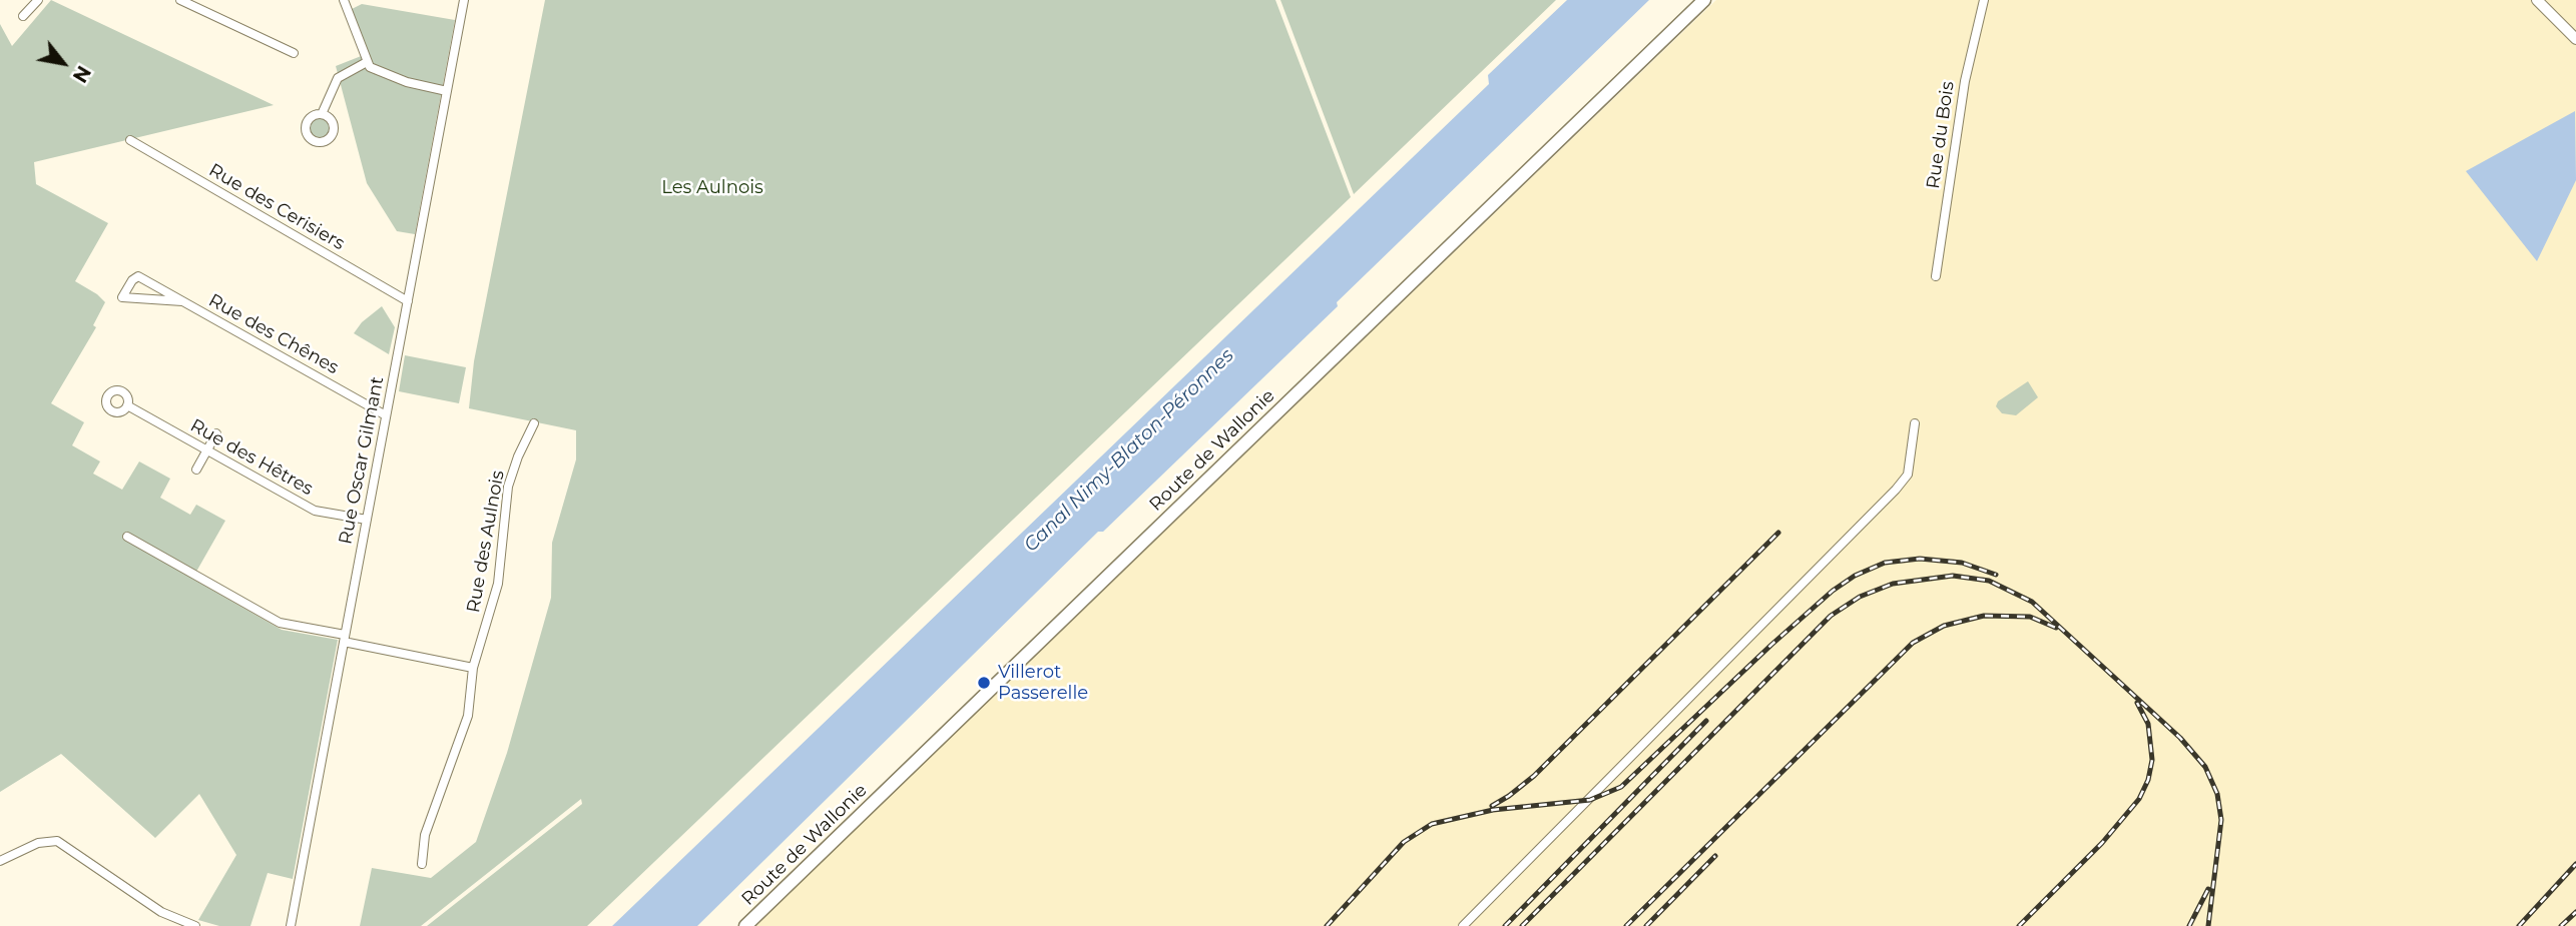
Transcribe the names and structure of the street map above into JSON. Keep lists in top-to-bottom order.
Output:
{
  "streets": {
    "main road": ["Route de Wallonie"],
    "street": [
      "Rue du Bois",
      "Rue des Cerisiers",
      "Rue des Chênes",
      "Rue des Hêtres",
      "Rue Oscar Gilmant",
      "Rue des Aulnois"
    ]
  },
  "crossings": [
    ["Rue des Cerisiers", "Rue Oscar Gilmant"],
    ["Rue des Chênes", "Rue Oscar Gilmant"],
    ["Rue des Hêtres", "Rue Oscar Gilmant"]
  ],
  "water": ["Canal Nimy-Blaton-Péronnes"],
  "parks": ["Les Aulnois"],
  "places": ["Villerot Passerelle"],
  "north": "bottom right"
}
